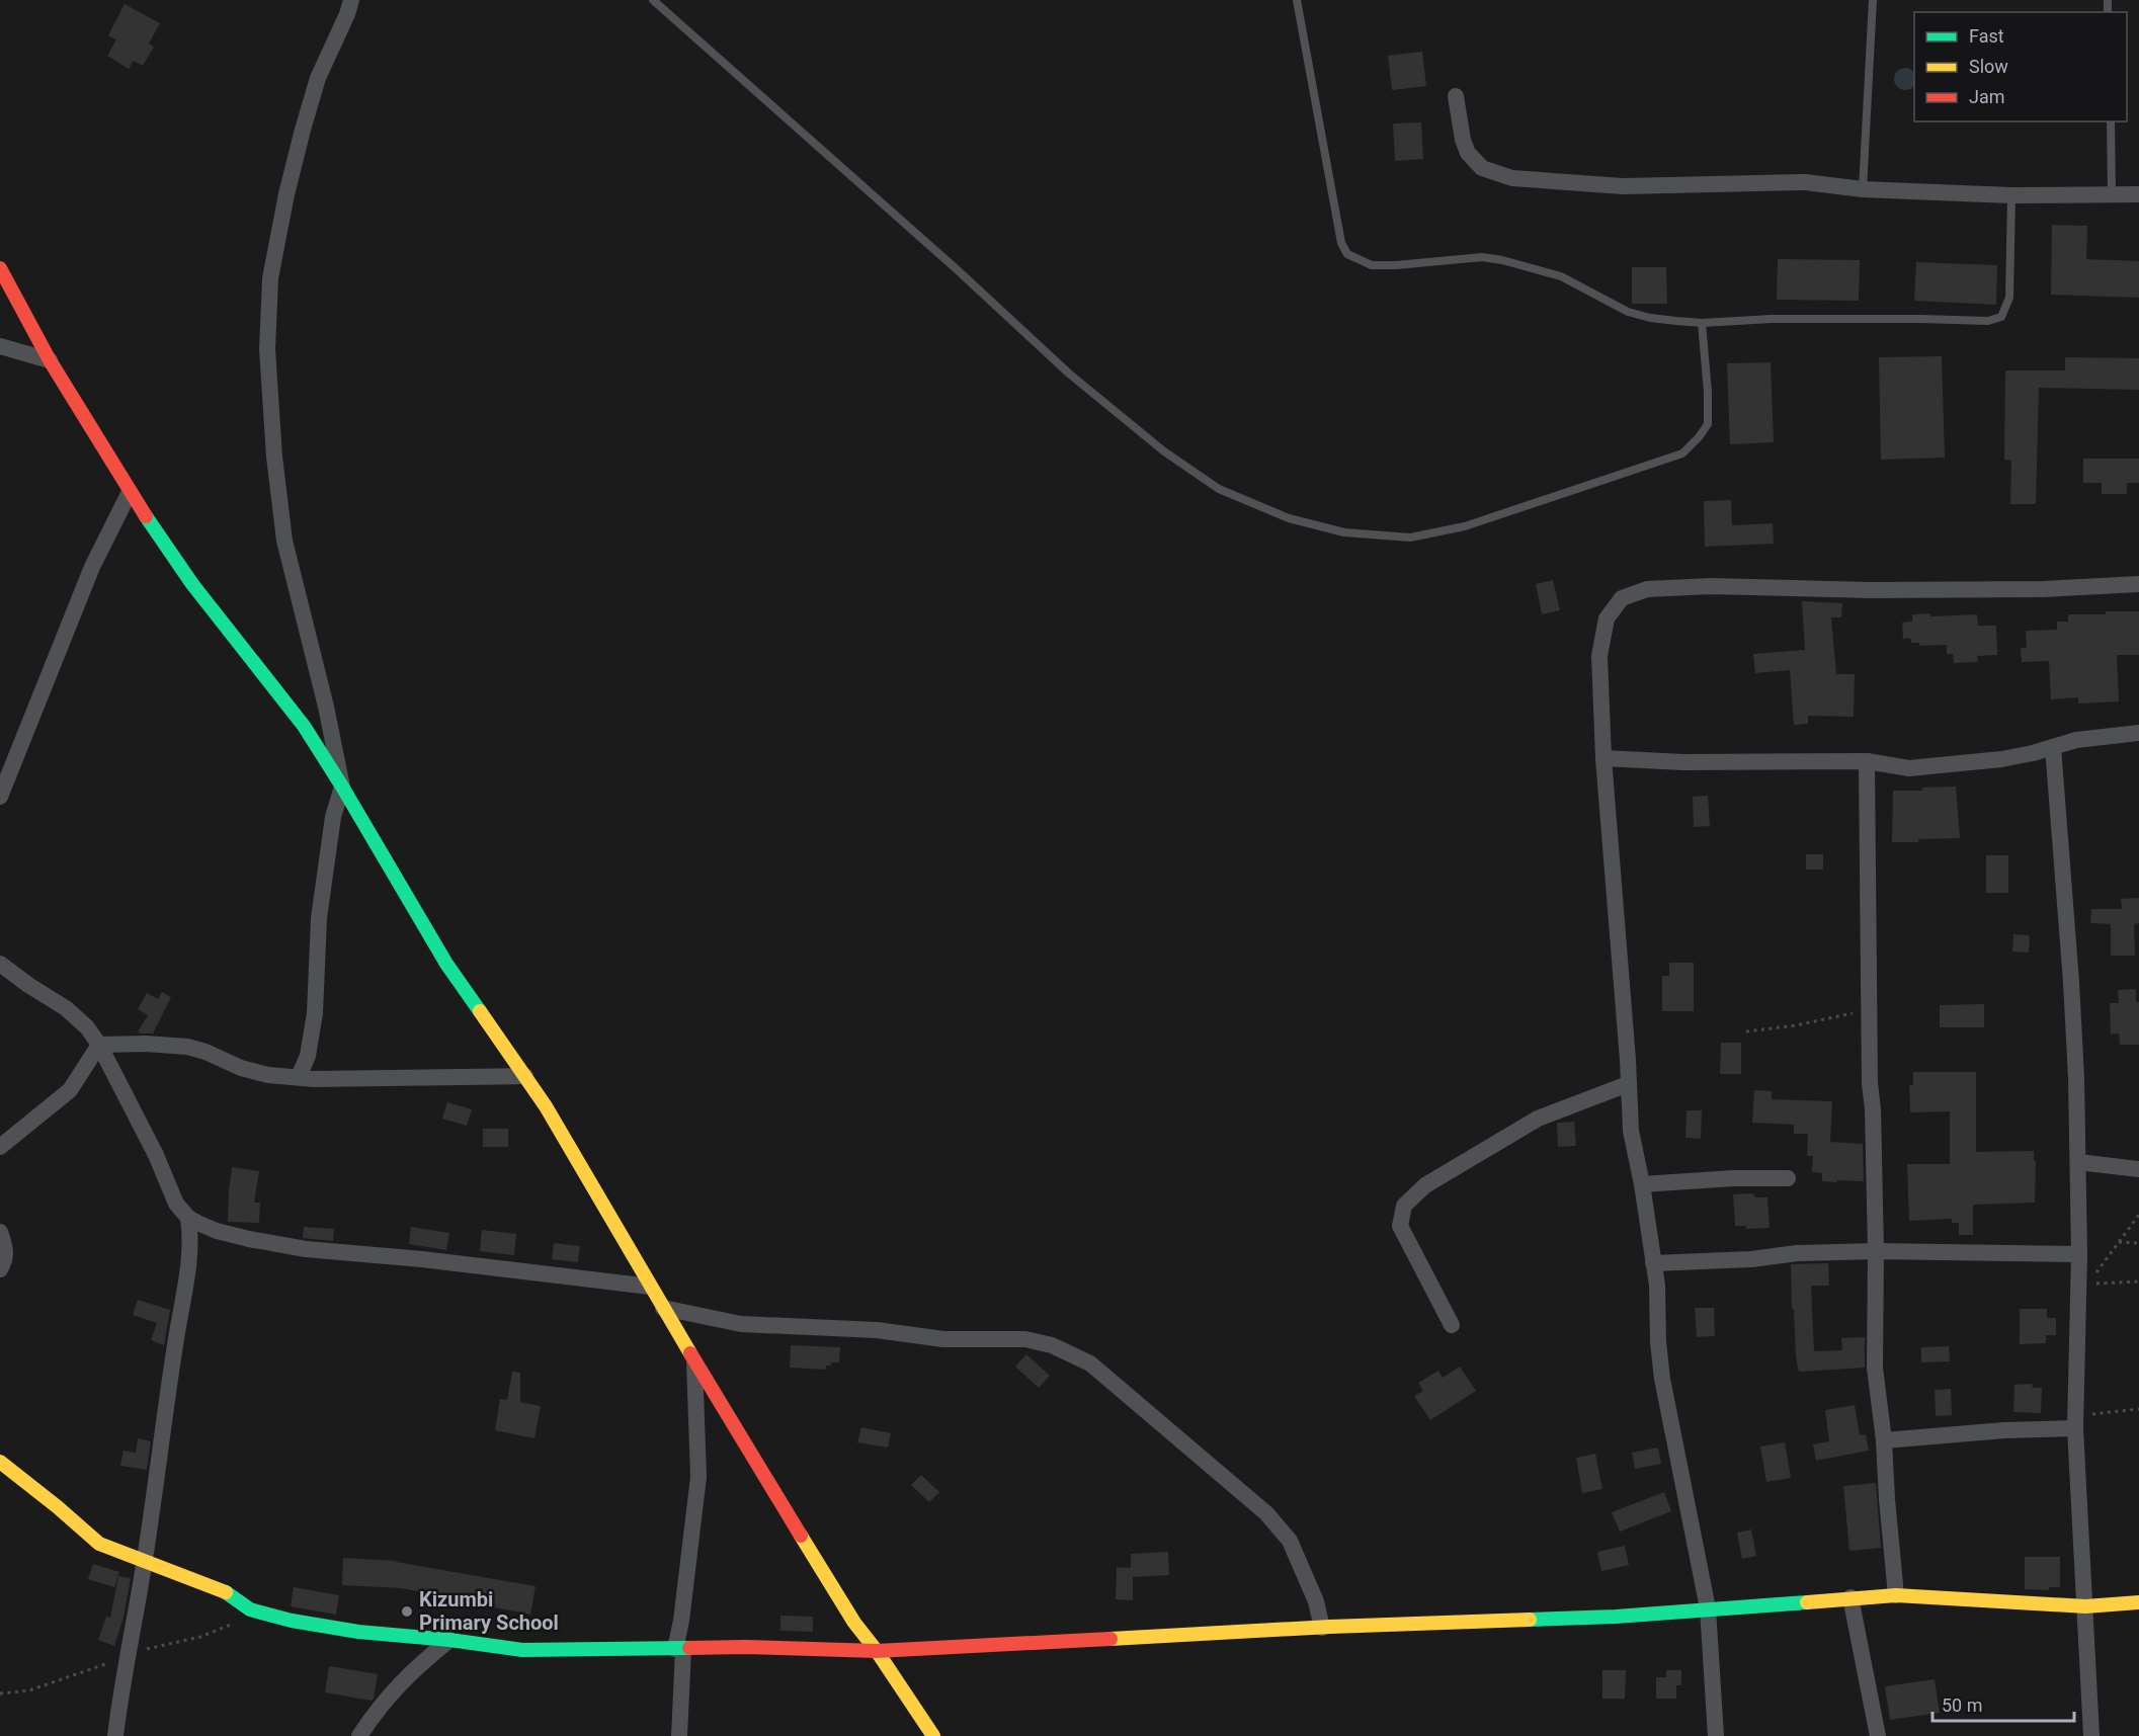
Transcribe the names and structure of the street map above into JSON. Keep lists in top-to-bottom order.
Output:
{
  "places": ["Kizumbi Primary School"],
  "legend": ["Fast", "Slow", "Jam"],
  "scale_bar": "50 m"
}
